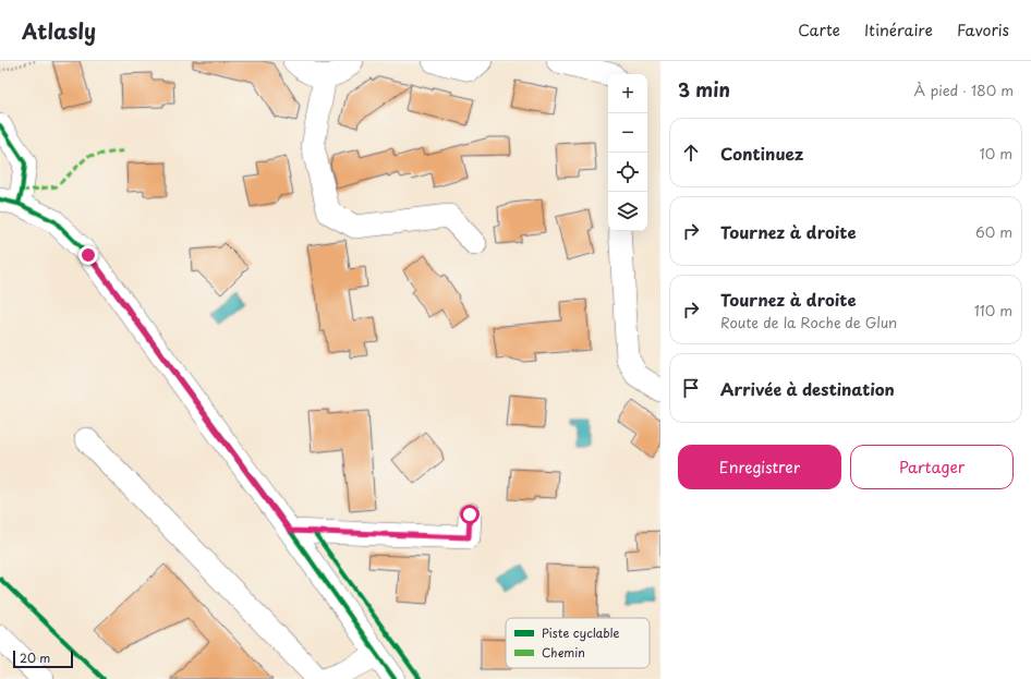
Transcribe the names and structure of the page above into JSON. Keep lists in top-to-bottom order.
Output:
{
  "legend": ["Piste cyclable", "Chemin"],
  "scale_bar": "20 m",
  "page": {
    "header": "Atlasly",
    "nav": ["Carte", "Itinéraire", "Favoris"],
    "heading": ["3 min", "À pied · 180 m"],
    "map_buttons": ["+", "−"],
    "list": [
      ["Continuez", "10 m"],
      ["Tournez à droite", "60 m"],
      ["Tournez à droite", "Route de la Roche de Glun", "110 m"],
      "Arrivée à destination"
    ],
    "buttons": ["Enregistrer", "Partager"],
    "scale": "20 m"
  }
}
